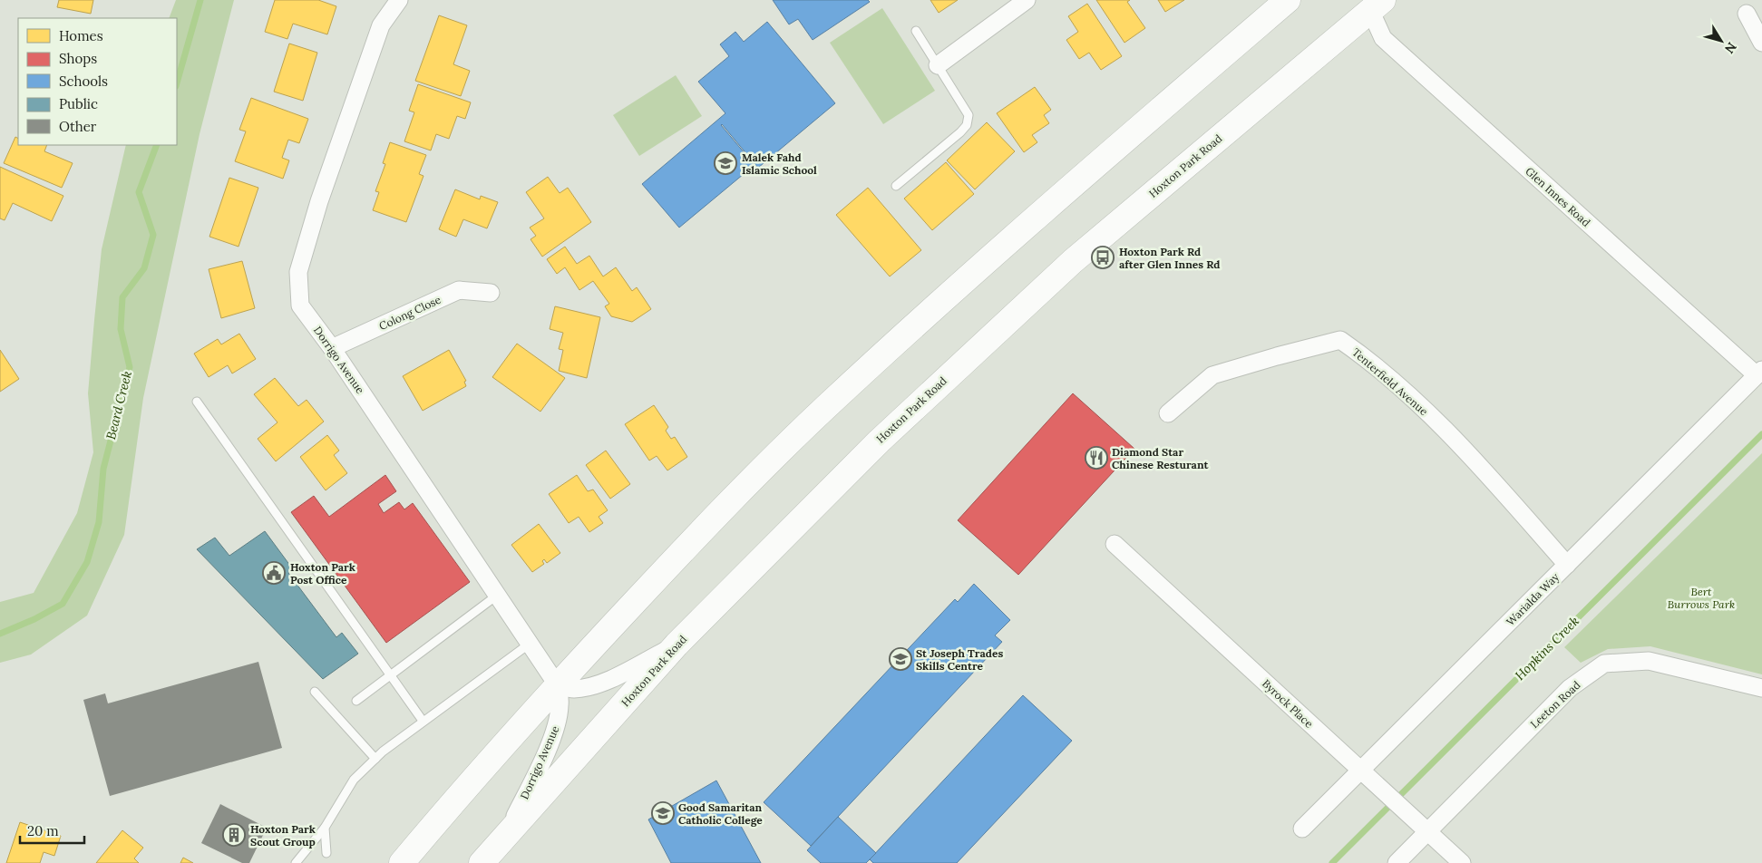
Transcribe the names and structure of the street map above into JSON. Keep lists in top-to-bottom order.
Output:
{
  "streets": {
    "main road": ["Hoxton Park Road"],
    "street": [
      "Glen Innes Road",
      "Colong Close",
      "Dorrigo Avenue",
      "Tenterfield Avenue",
      "Warialda Way",
      "Byrock Place",
      "Leeton Road"
    ]
  },
  "crossings": [
    ["Hoxton Park Road", "Glen Innes Road"],
    ["Hoxton Park Road", "Dorrigo Avenue"],
    ["Glen Innes Road", "Warialda Way"],
    ["Colong Close", "Dorrigo Avenue"],
    ["Tenterfield Avenue", "Warialda Way"],
    ["Warialda Way", "Byrock Place"],
    ["Byrock Place", "Leeton Road"]
  ],
  "water": ["Beard Creek", "Hopkins Creek"],
  "parks": ["Bert Burrows Park"],
  "places": {
    "school or university": ["Malek Fahd Islamic School", "St Joseph Trades Skills Centre", "Good Samaritan Catholic College"],
    "bus stop": ["Hoxton Park Rd after Glen Innes Rd"],
    "restaurant": ["Diamond Star Chinese Resturant"],
    "public building": ["Hoxton Park Post Office"],
    "building": ["Hoxton Park Scout Group"]
  },
  "legend": [
    "Homes",
    "Shops",
    "Schools",
    "Public",
    "Other"
  ],
  "scale_bar": "20 m",
  "north": "bottom right"
}
